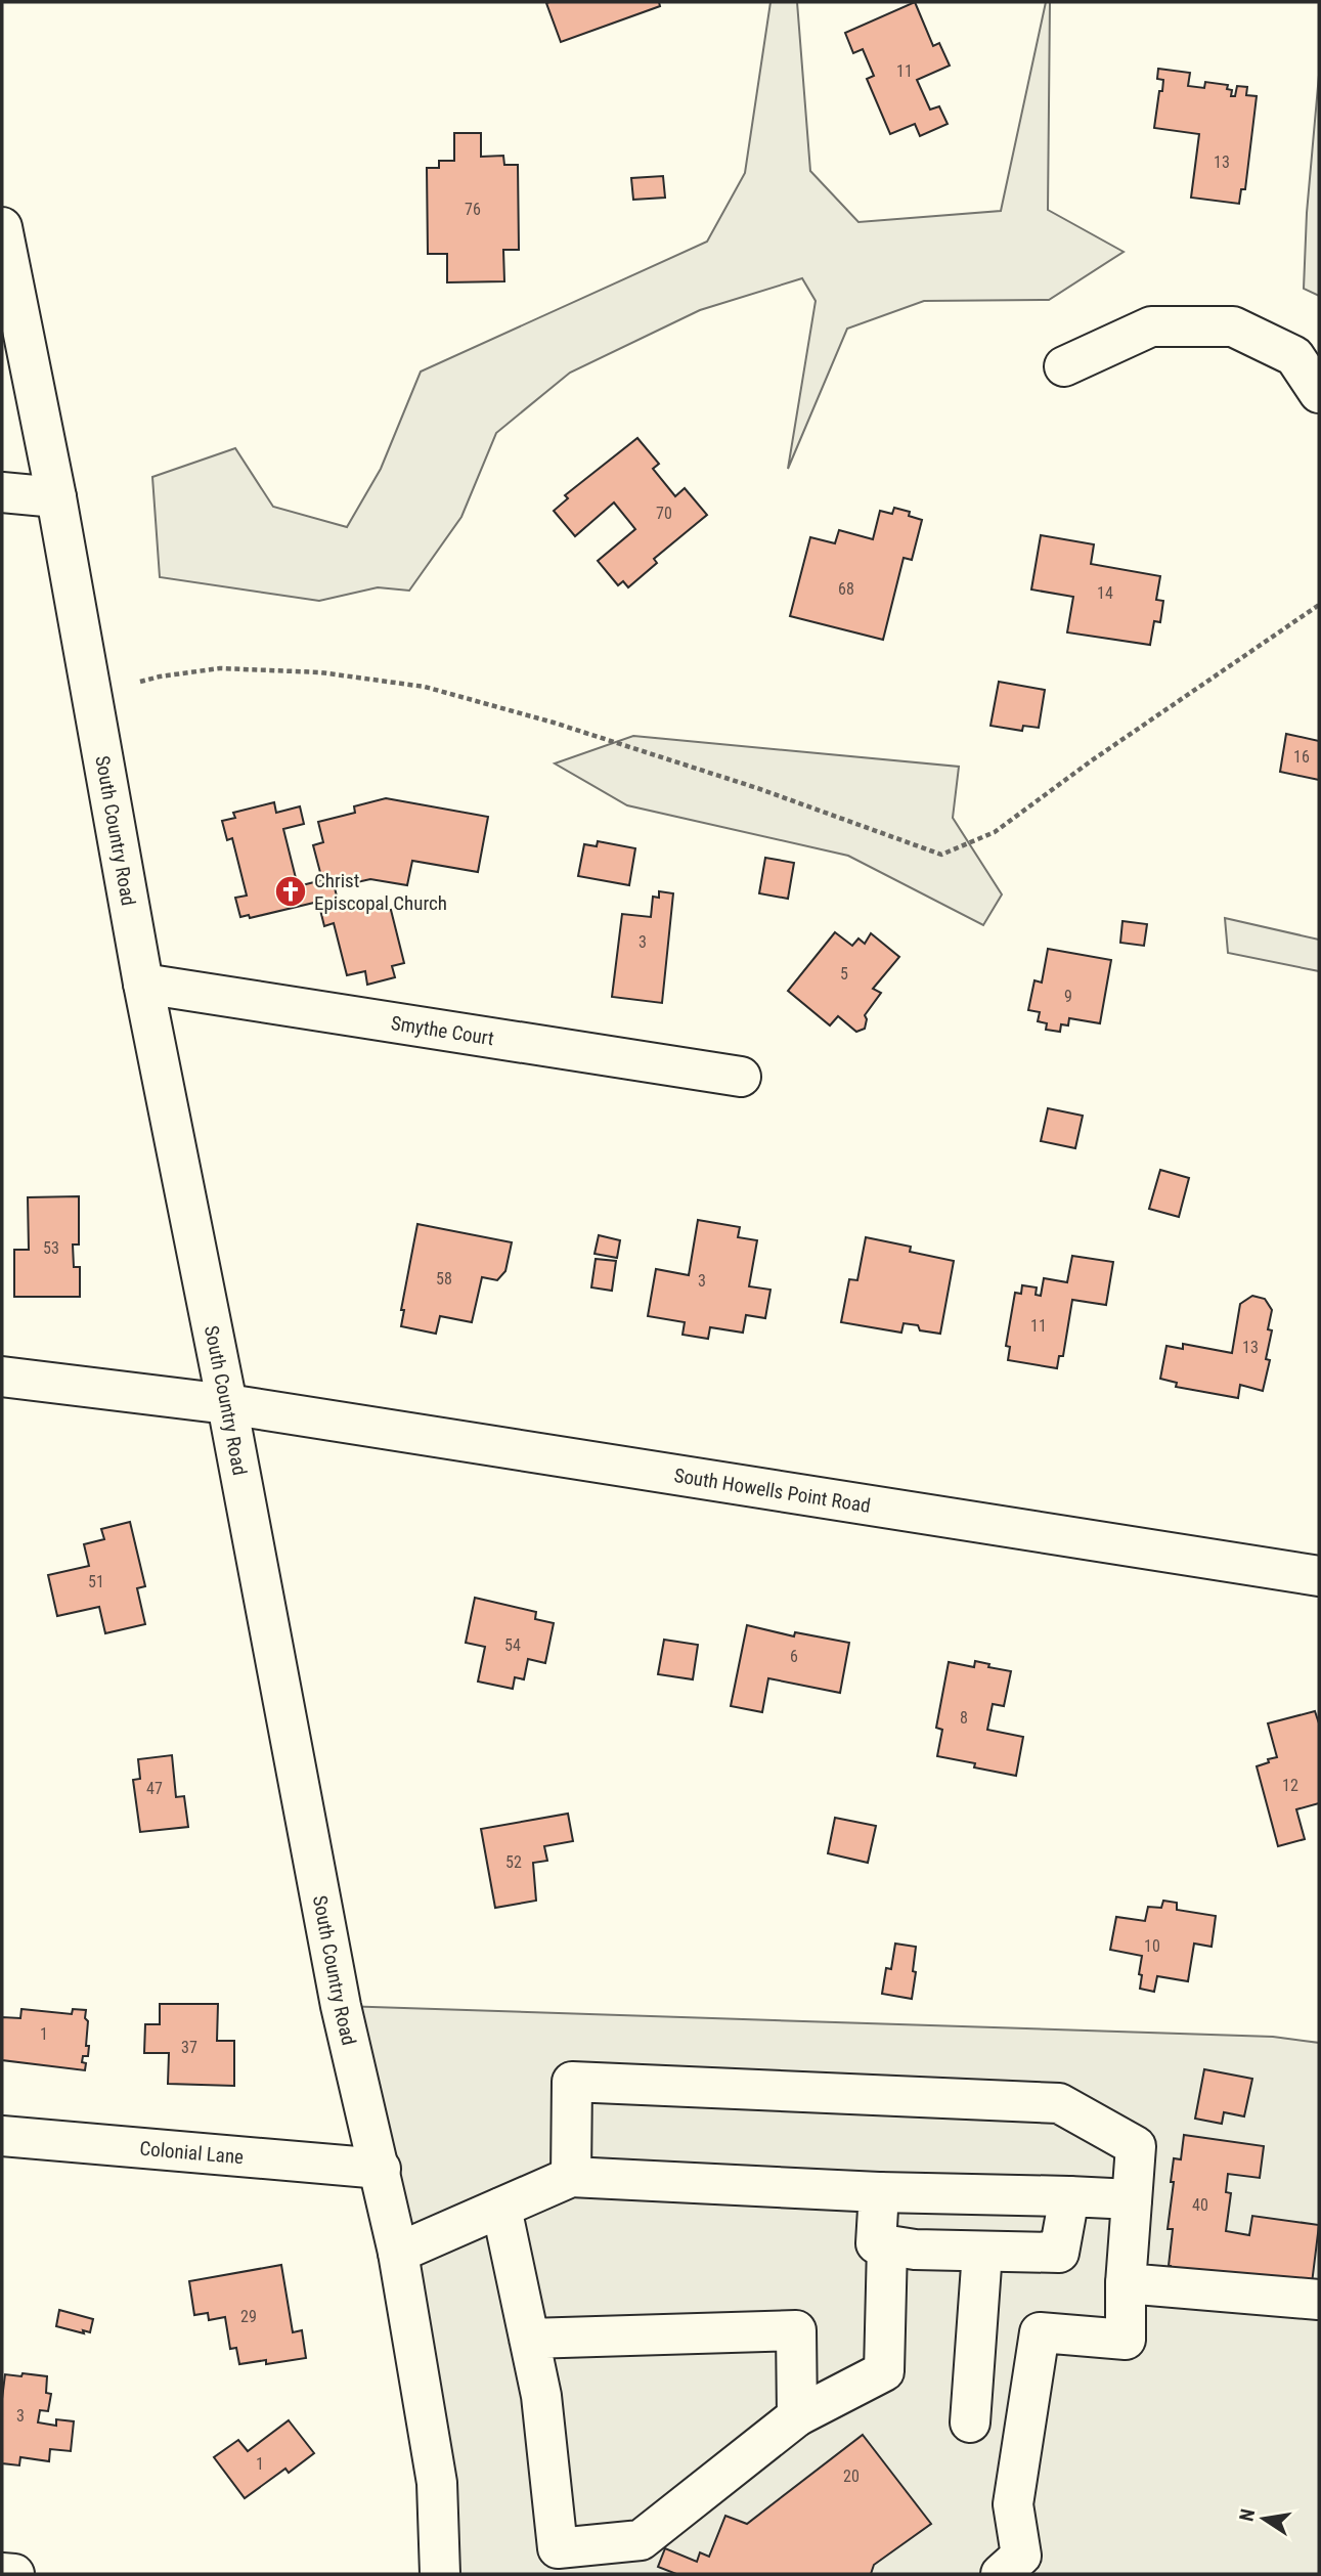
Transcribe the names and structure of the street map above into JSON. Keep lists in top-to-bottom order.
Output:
{
  "streets": {
    "street": [
      "South Country Road",
      "Smythe Court",
      "South Howells Point Road",
      "Colonial Lane"
    ]
  },
  "crossings": [
    ["South Country Road", "Smythe Court"],
    ["South Country Road", "South Howells Point Road"],
    ["South Country Road", "Colonial Lane"]
  ],
  "places": {
    "church": ["Christ Episcopal Church"]
  },
  "house_numbers": [
    "11",
    "13",
    "76",
    "70",
    "68",
    "14",
    "16",
    "3",
    "5",
    "9",
    "53",
    "58",
    "3",
    "11",
    "13",
    "51",
    "54",
    "6",
    "8",
    "12",
    "47",
    "52",
    "10",
    "1",
    "37",
    "40",
    "29",
    "3",
    "1",
    "20"
  ],
  "north": "left"
}
